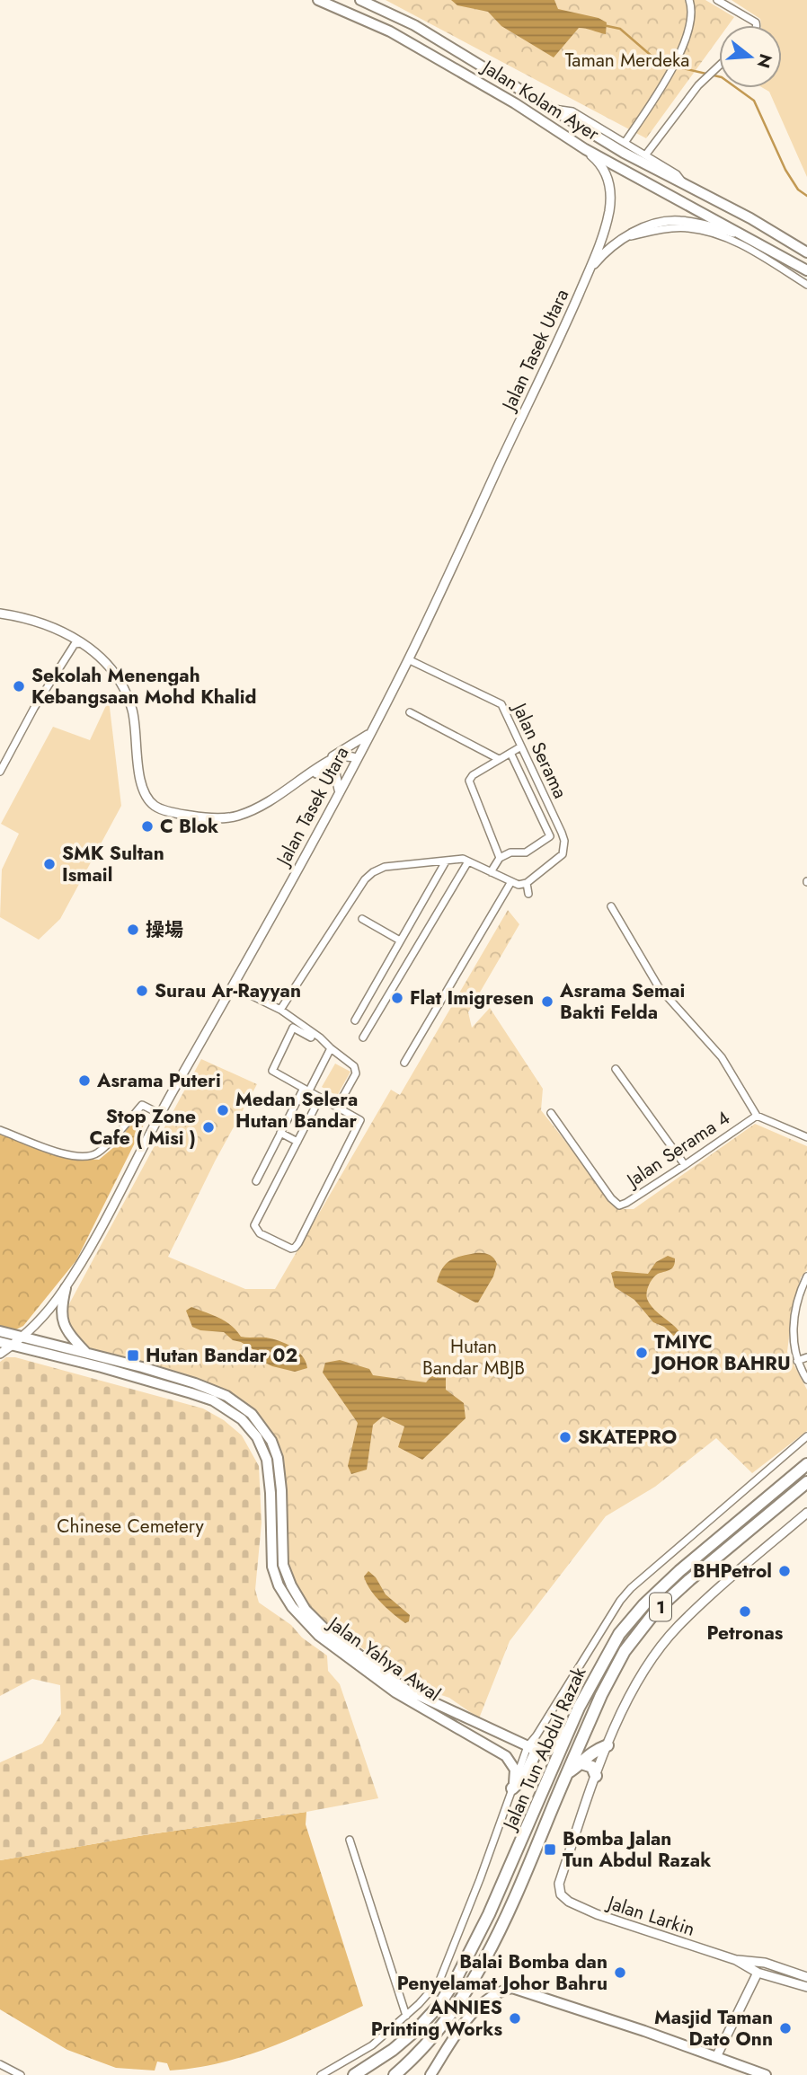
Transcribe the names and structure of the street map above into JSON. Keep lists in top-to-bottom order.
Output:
{
  "streets": {
    "highway": ["1", "Jalan Tun Abdul Razak"],
    "main road": ["Jalan Kolam Ayer", "Jalan Yahya Awal"],
    "street": [
      "Jalan Tasek Utara",
      "Jalan Serama",
      "Jalan Serama 4",
      "Jalan Larkin"
    ]
  },
  "crossings": [
    ["Jalan Kolam Ayer", "Jalan Tasek Utara"],
    ["Jalan Tasek Utara", "Jalan Serama"],
    ["Jalan Tasek Utara", "Jalan Yahya Awal"]
  ],
  "parks": ["Taman Merdeka", "Hutan Bandar MBJB", "Chinese Cemetery"],
  "places": {
    "other": [
      "Sekolah Menengah Kebangsaan Mohd Khalid",
      "C Blok",
      "SMK Sultan Ismail",
      "操場",
      "Surau Ar-Rayyan",
      "Flat Imigresen",
      "Asrama Semai Bakti Felda",
      "Asrama Puteri",
      "Medan Selera Hutan Bandar",
      "Stop Zone Cafe ( Misi )",
      "TMIYC JOHOR BAHRU",
      "SKATEPRO",
      "BHPetrol",
      "Petronas",
      "Balai Bomba dan Penyelamat Johor Bahru",
      "ANNIES Printing Works",
      "Masjid Taman Dato Onn"
    ],
    "transit": ["Hutan Bandar 02", "Bomba Jalan Tun Abdul Razak"]
  },
  "north": "right"
}
